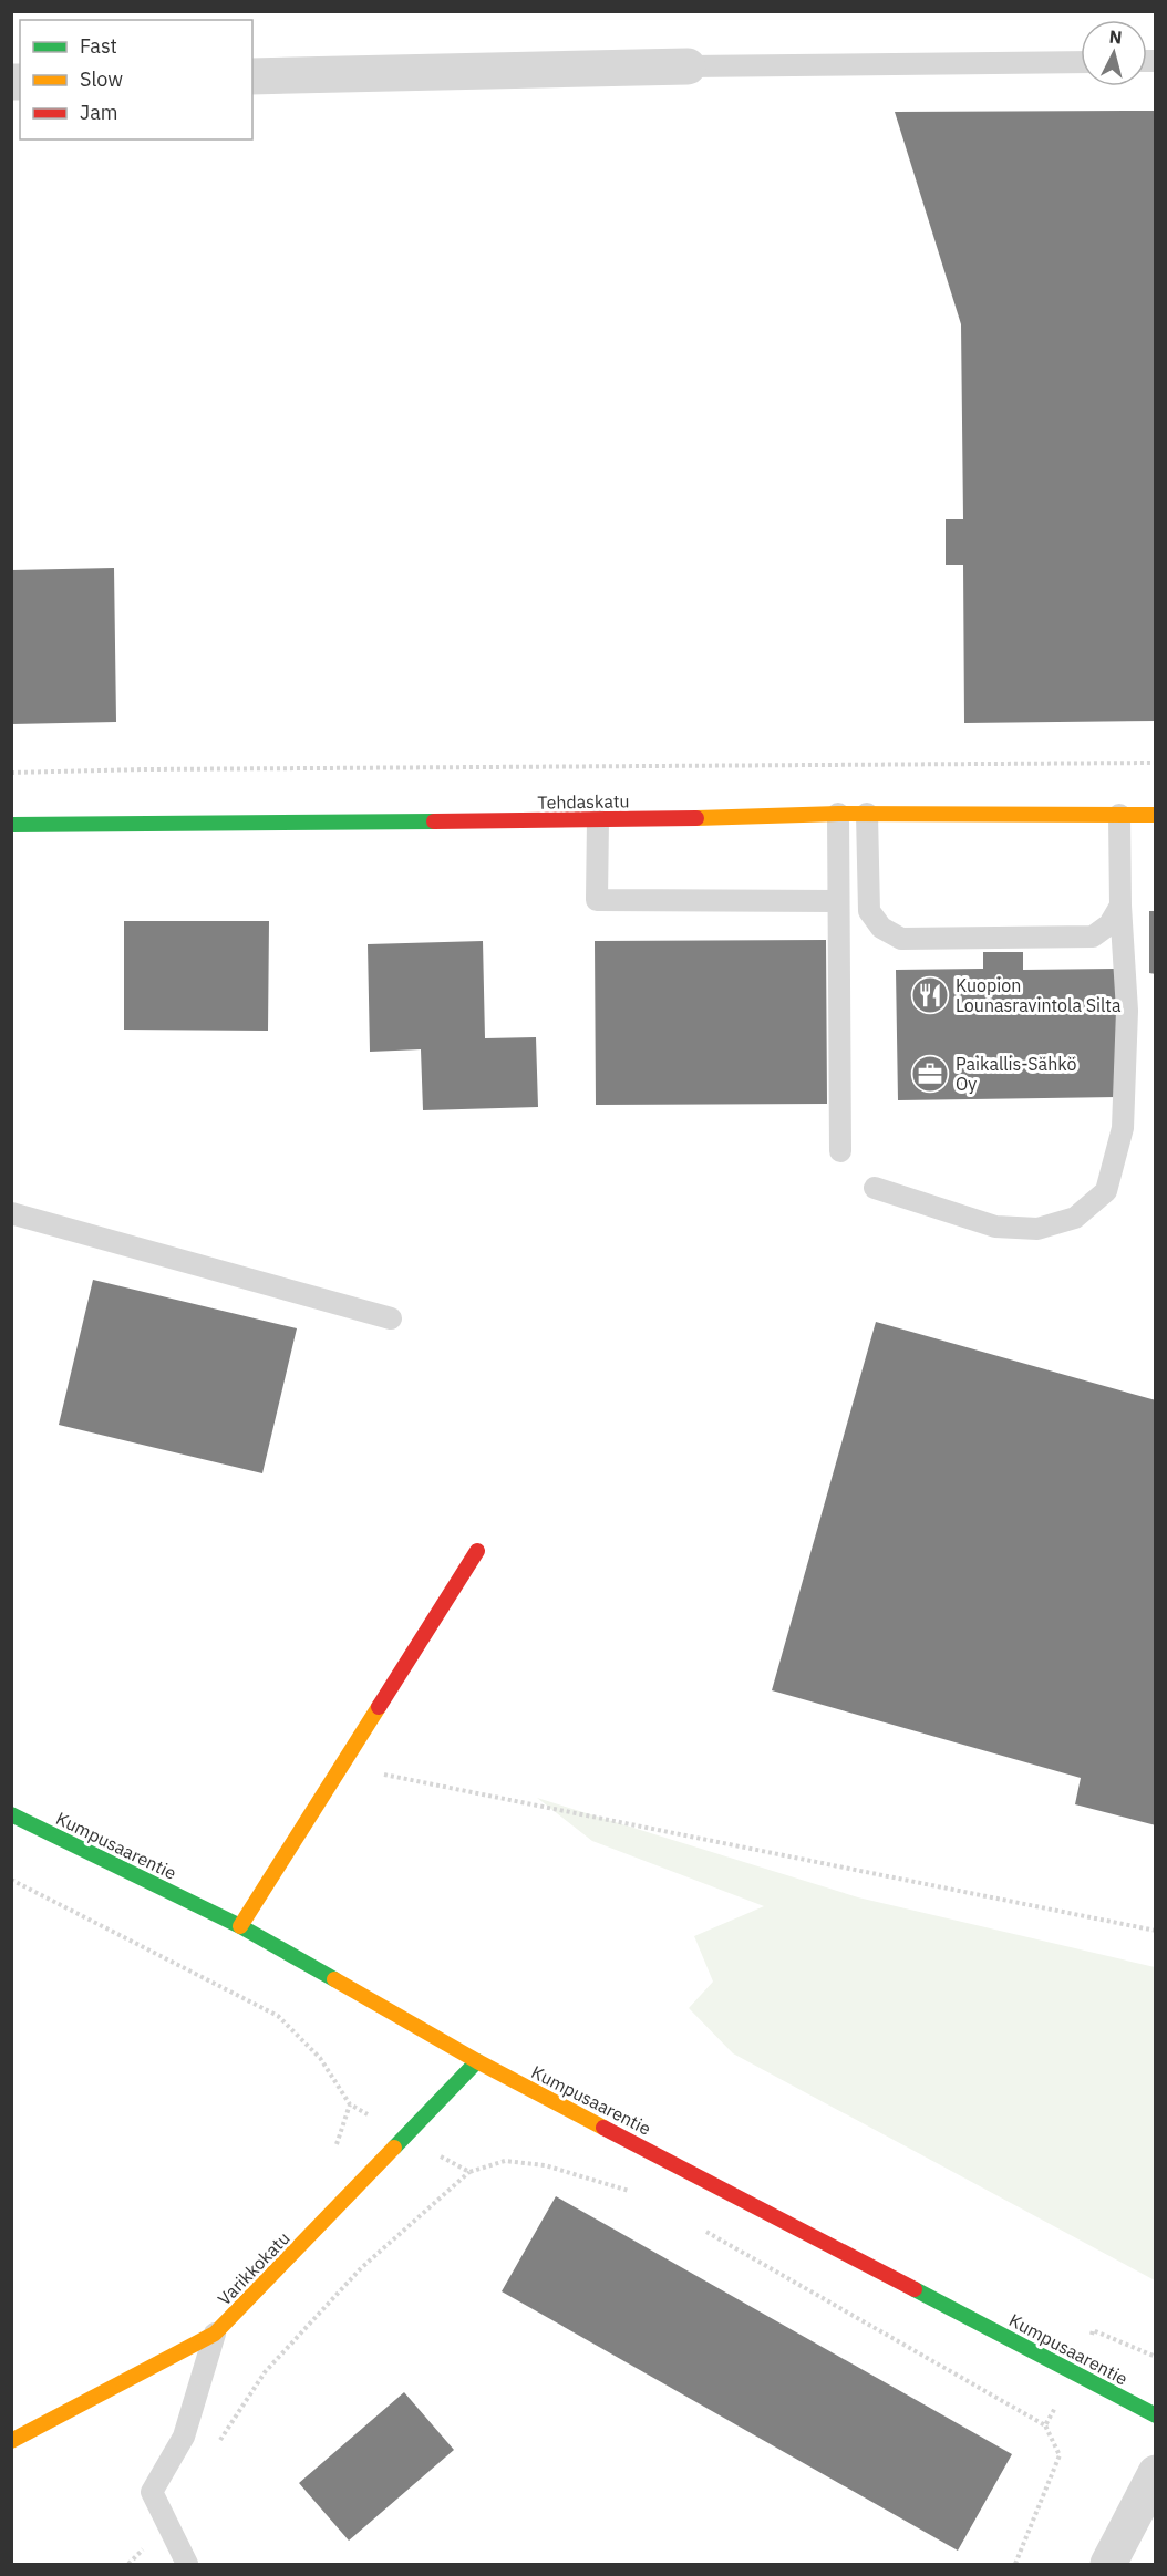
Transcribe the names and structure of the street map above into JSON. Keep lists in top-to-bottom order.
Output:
{
  "streets": {
    "street": ["Tehdaskatu", "Kumpusaarentie", "Varikkokatu"]
  },
  "crossings": [
    ["Kumpusaarentie", "Varikkokatu"]
  ],
  "places": {
    "restaurant": ["Kuopion Lounasravintola Silta"],
    "office": ["Paikallis-Sähkö Oy"]
  },
  "legend": ["Fast", "Slow", "Jam"],
  "north": "top"
}
